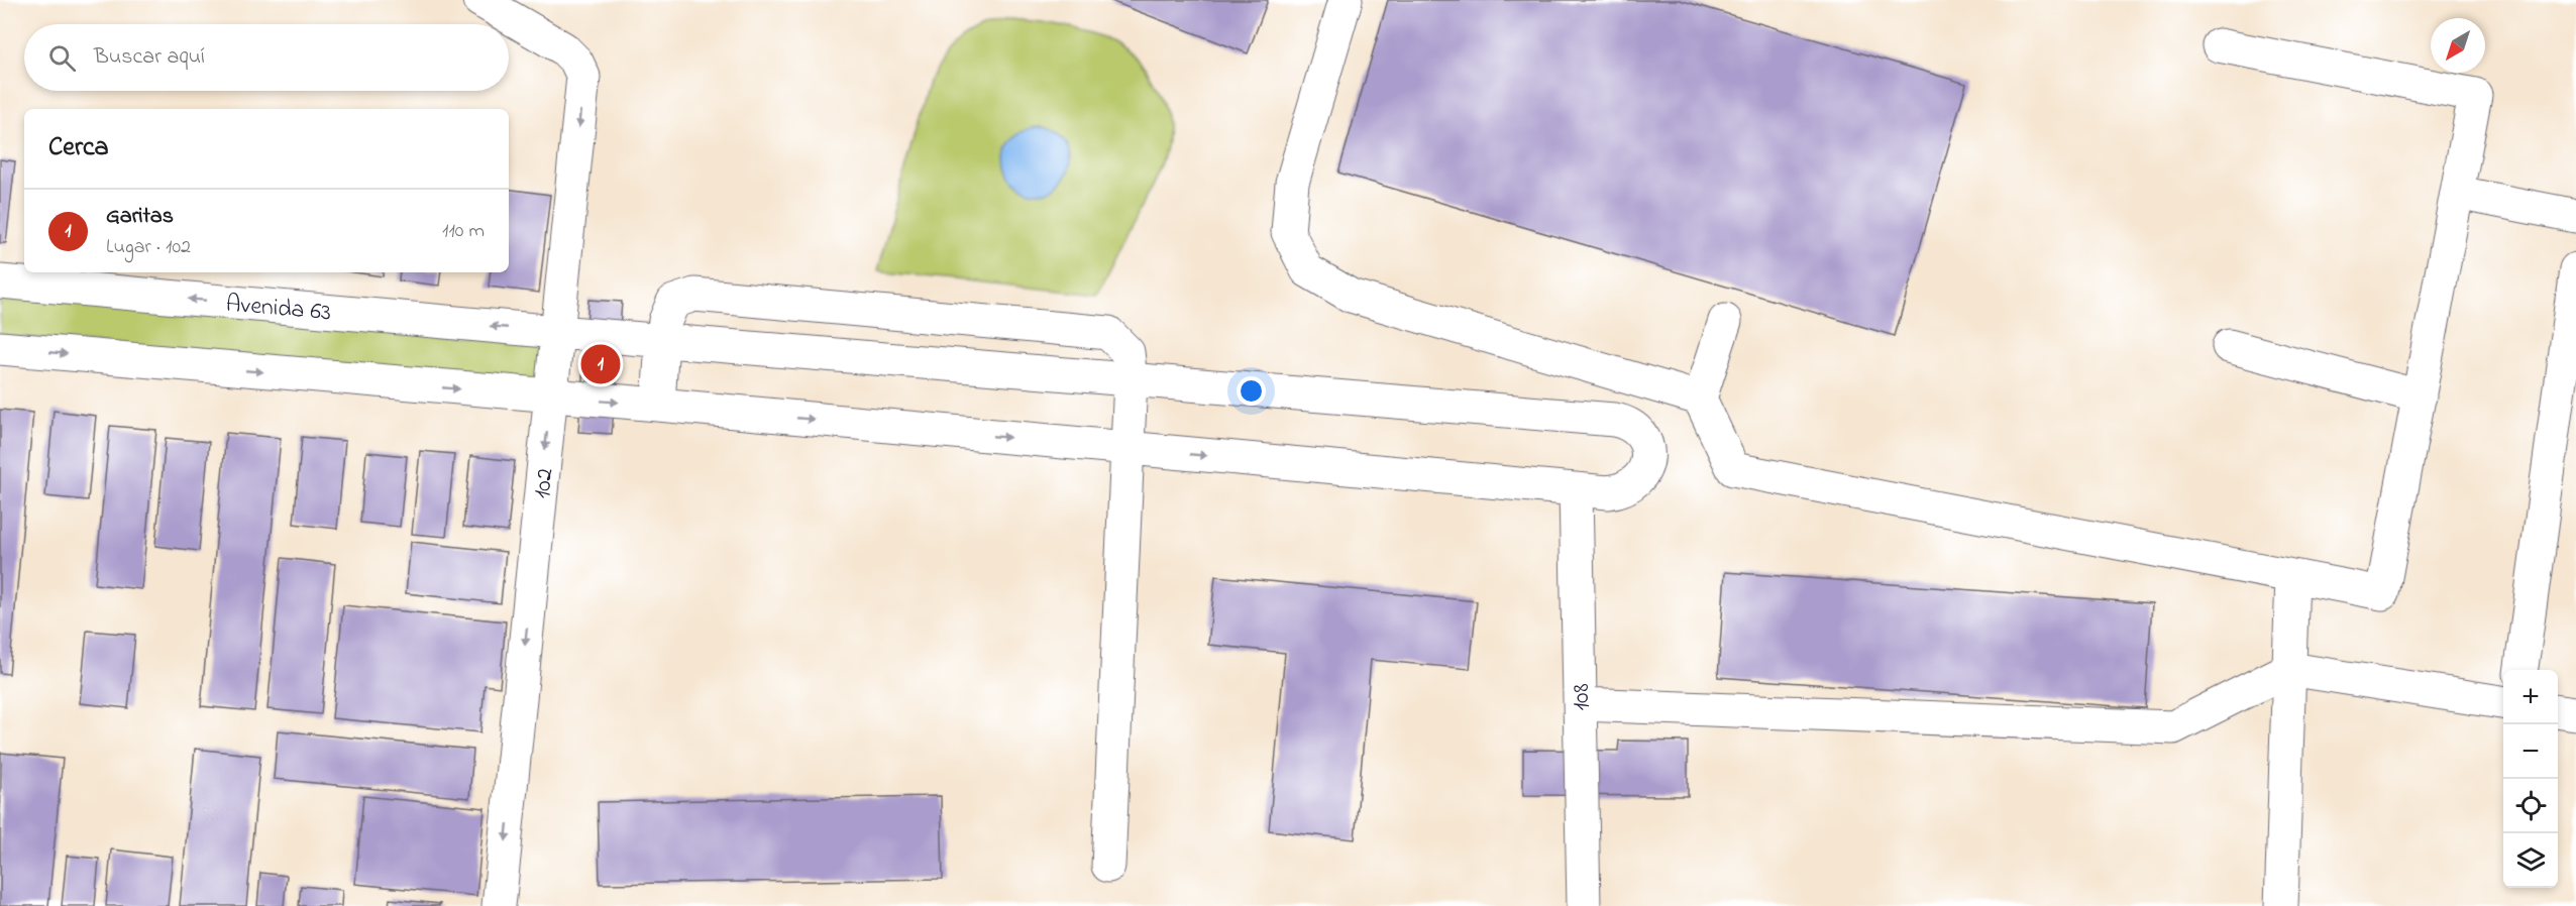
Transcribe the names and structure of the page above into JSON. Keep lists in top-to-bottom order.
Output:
{
  "streets": {
    "street": ["Avenida 63", "102", "108"]
  },
  "crossings": [
    ["Avenida 63", "102"],
    ["Avenida 63", "108"]
  ],
  "one_way": ["102"],
  "north": "bottom left",
  "page": {
    "search": "Buscar aquí",
    "heading": "Cerca",
    "list": [
      {
        "mark": "1",
        "name": "Garitas",
        "note": "Lugar · 102",
        "value": "110 m"
      }
    ],
    "pins": "1",
    "map_buttons": ["+", "−"]
  }
}
